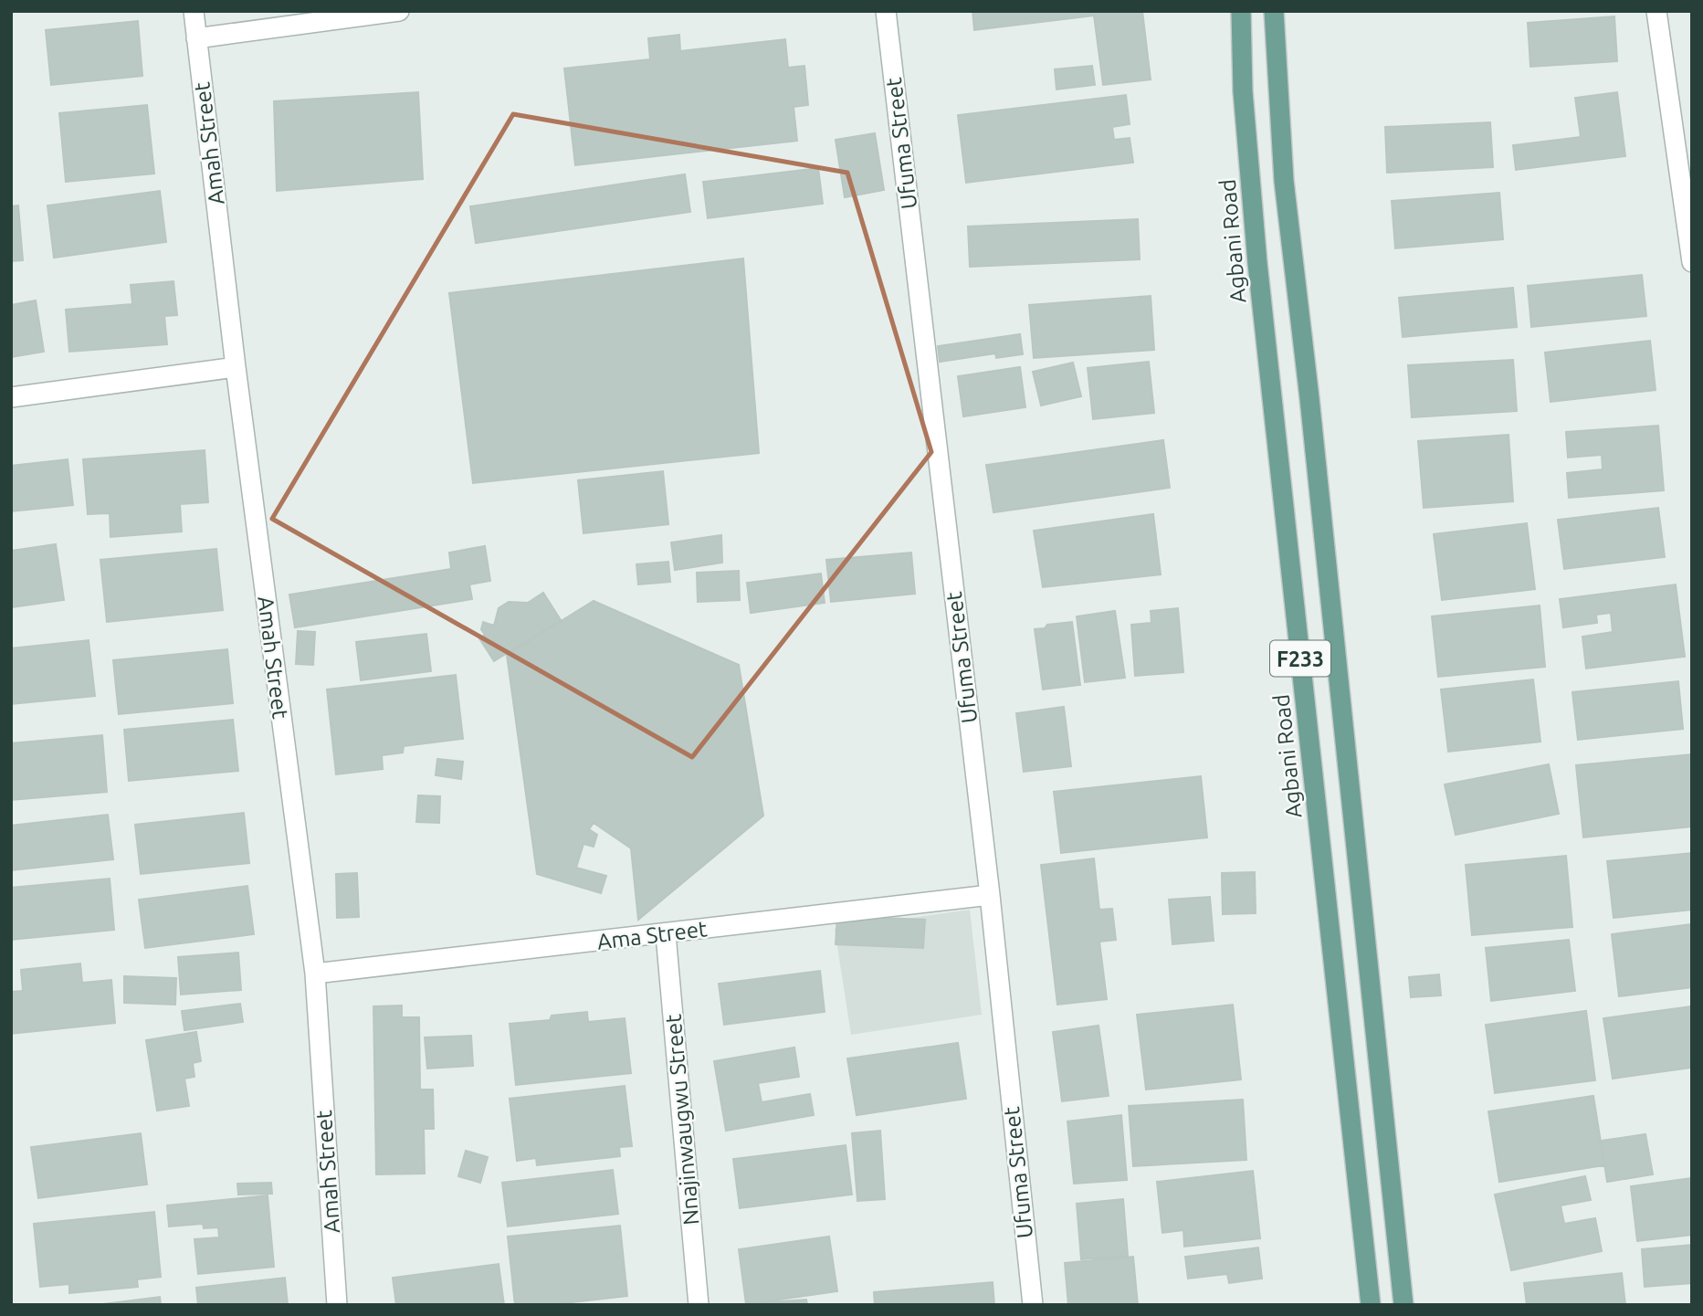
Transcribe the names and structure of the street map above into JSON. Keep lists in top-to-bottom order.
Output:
{
  "streets": {
    "main road": ["Agbani Road", "F233"],
    "street": [
      "Amah Street",
      "Ufuma Street",
      "Ama Street",
      "Nnajinwaugwu Street"
    ]
  },
  "crossings": [
    ["Amah Street", "Ama Street"],
    ["Ufuma Street", "Ama Street"],
    ["Ama Street", "Nnajinwaugwu Street"]
  ]
}
